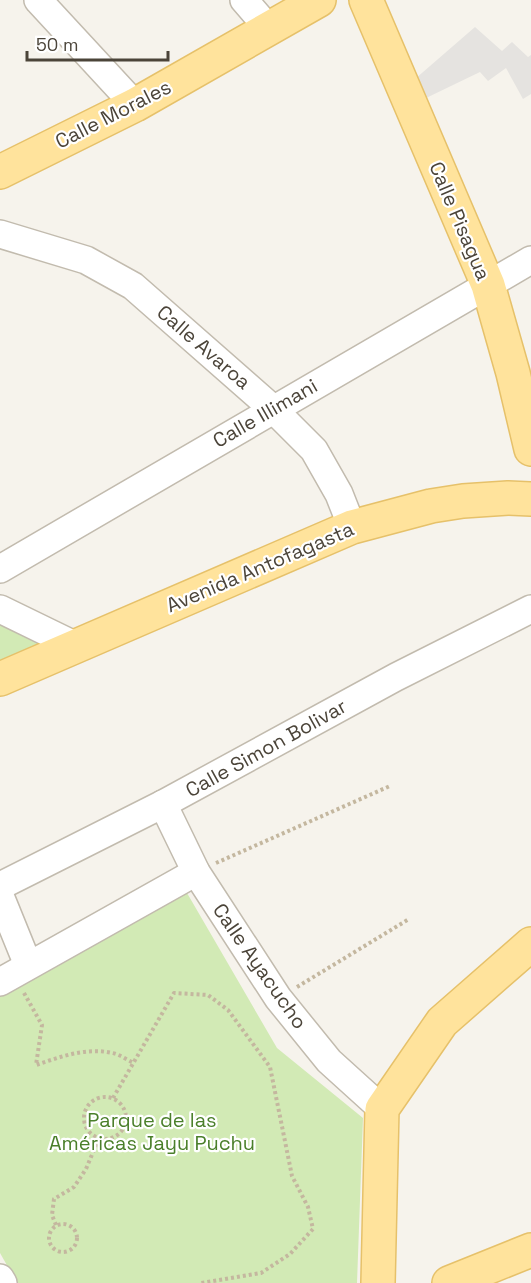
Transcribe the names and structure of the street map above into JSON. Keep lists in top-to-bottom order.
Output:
{
  "streets": {
    "main road": ["Calle Morales", "Calle Pisagua", "Avenida Antofagasta"],
    "street": [
      "Calle Avaroa",
      "Calle Illimani",
      "Calle Simon Bolivar",
      "Calle Ayacucho"
    ]
  },
  "crossings": [
    ["Calle Pisagua", "Calle Illimani"],
    ["Calle Avaroa", "Calle Illimani"],
    ["Calle Avaroa", "Avenida Antofagasta"],
    ["Calle Simon Bolivar", "Calle Ayacucho"]
  ],
  "parks": ["Parque de las Américas Jayu Puchu"],
  "scale_bar": "50 m"
}
